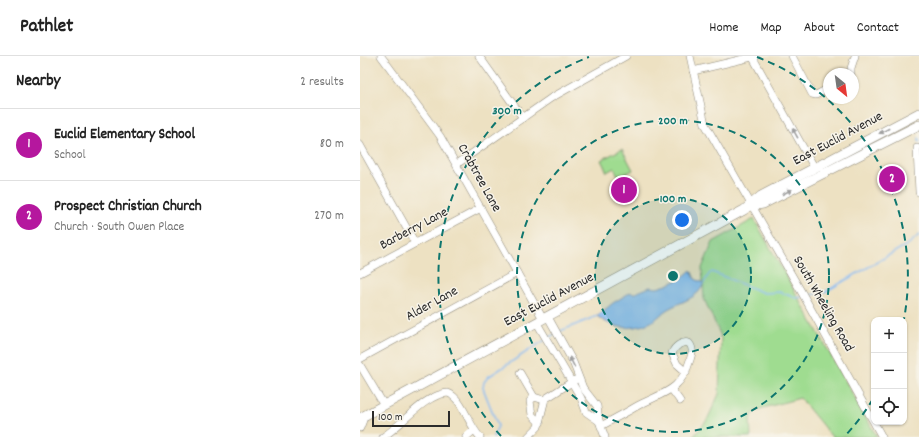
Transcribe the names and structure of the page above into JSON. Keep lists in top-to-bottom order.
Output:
{
  "streets": {
    "main road": ["East Euclid Avenue"],
    "street": [
      "Crabtree Lane",
      "Barberry Lane",
      "Alder Lane",
      "South Wheeling Road"
    ]
  },
  "crossings": [
    ["East Euclid Avenue", "Crabtree Lane"],
    ["East Euclid Avenue", "South Wheeling Road"],
    ["Crabtree Lane", "Barberry Lane"],
    ["Crabtree Lane", "Alder Lane"]
  ],
  "scale_bar": "100 m",
  "north": "bottom right",
  "page": {
    "header": "Pathlet",
    "nav": [
      "Home",
      "Map",
      "About",
      "Contact"
    ],
    "heading": ["Nearby", "2 results"],
    "list": [
      {
        "mark": "1",
        "name": "Euclid Elementary School",
        "note": "School",
        "value": "80 m"
      },
      {
        "mark": "2",
        "name": "Prospect Christian Church",
        "note": "Church · South Owen Place",
        "value": "270 m"
      }
    ],
    "pins": ["2", "1"],
    "map_buttons": ["+", "−"],
    "scale": "100 m"
  },
  "rings": ["300 m", "200 m", "100 m"]
}
